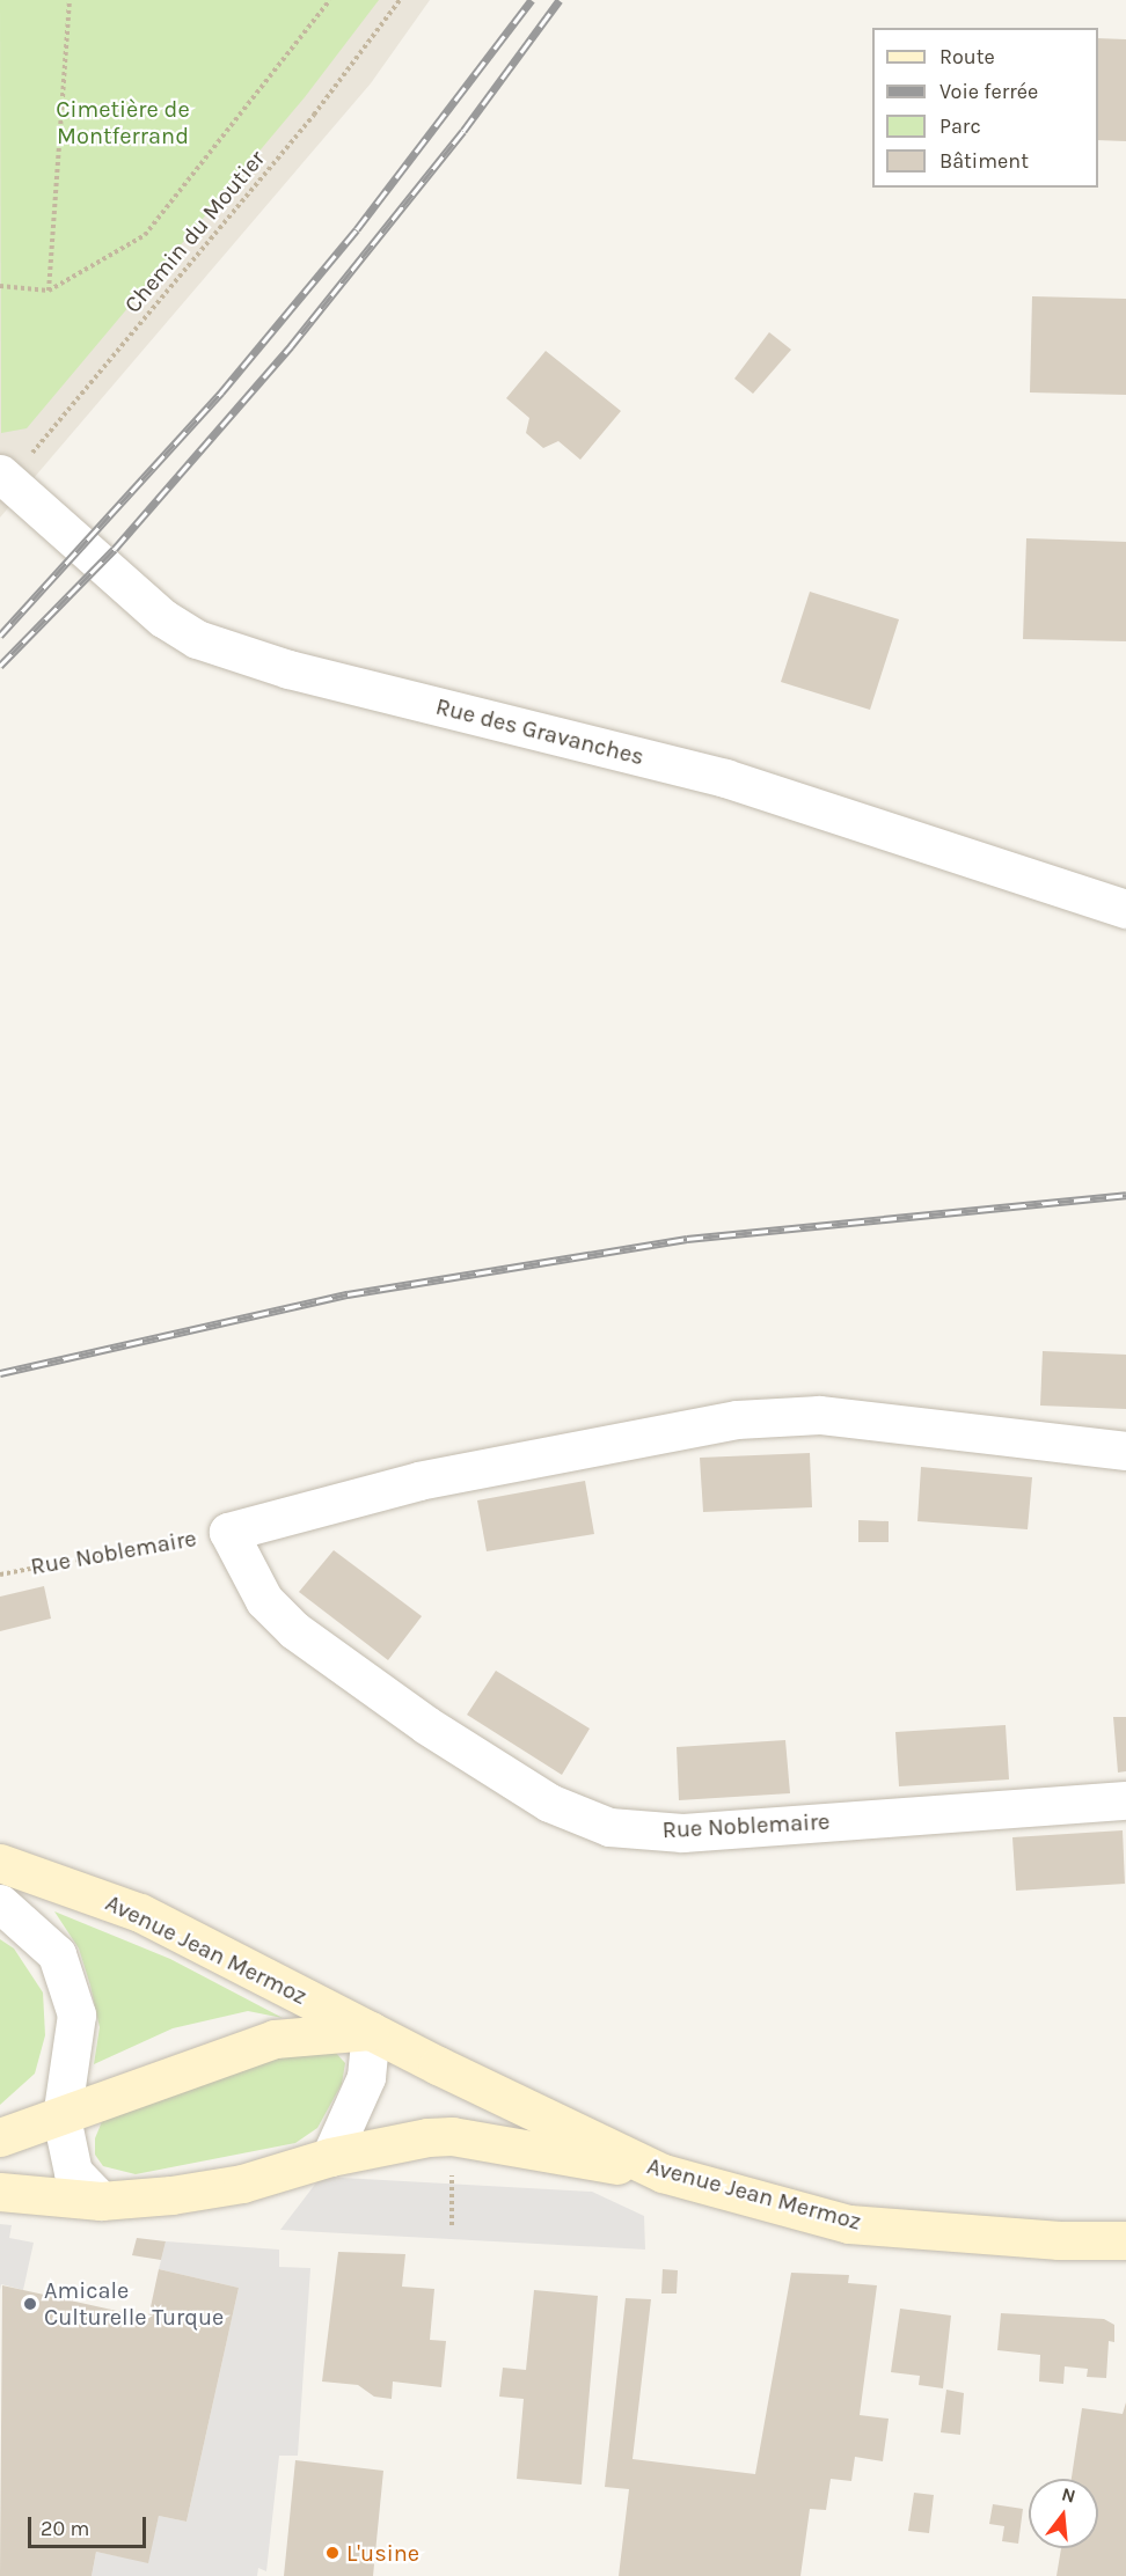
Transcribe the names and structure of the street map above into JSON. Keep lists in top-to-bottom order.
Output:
{
  "streets": {
    "main road": ["Avenue Jean Mermoz"],
    "street": ["Rue des Gravanches", "Rue Noblemaire"],
    "path": ["Chemin du Moutier"]
  },
  "crossings": [
    ["Chemin du Moutier", "Rue des Gravanches"]
  ],
  "parks": ["Cimetière de Montferrand"],
  "places": ["Amicale Culturelle Turque", "L'usine"],
  "legend": [
    "Route",
    "Voie ferrée",
    "Parc",
    "Bâtiment"
  ],
  "scale_bar": "20 m",
  "north": "top"
}
